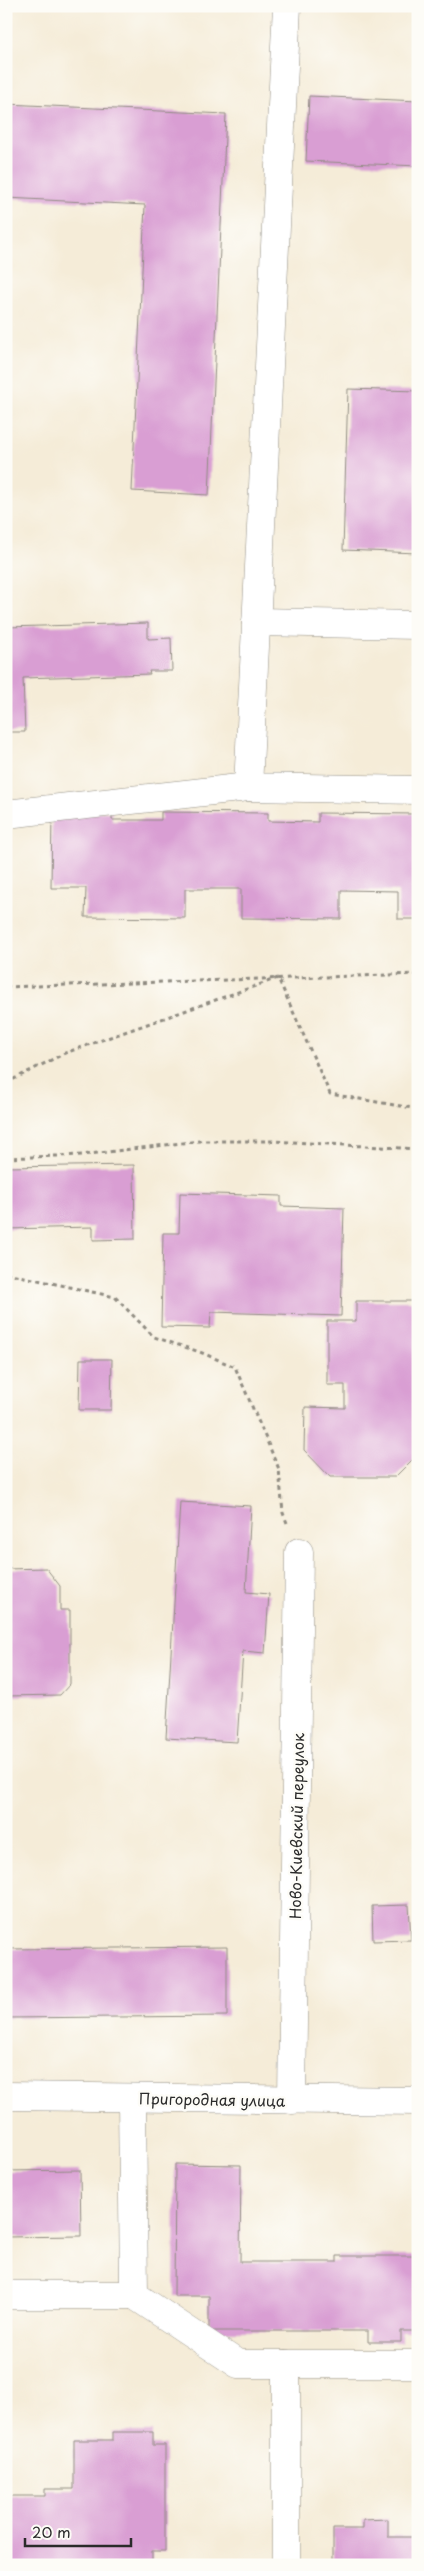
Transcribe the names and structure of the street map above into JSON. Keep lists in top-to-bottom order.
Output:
{
  "streets": {
    "street": ["Ново-Киевский переулок", "Пригородная улица"]
  },
  "crossings": [
    ["Ново-Киевский переулок", "Пригородная улица"]
  ],
  "scale_bar": "20 m"
}
